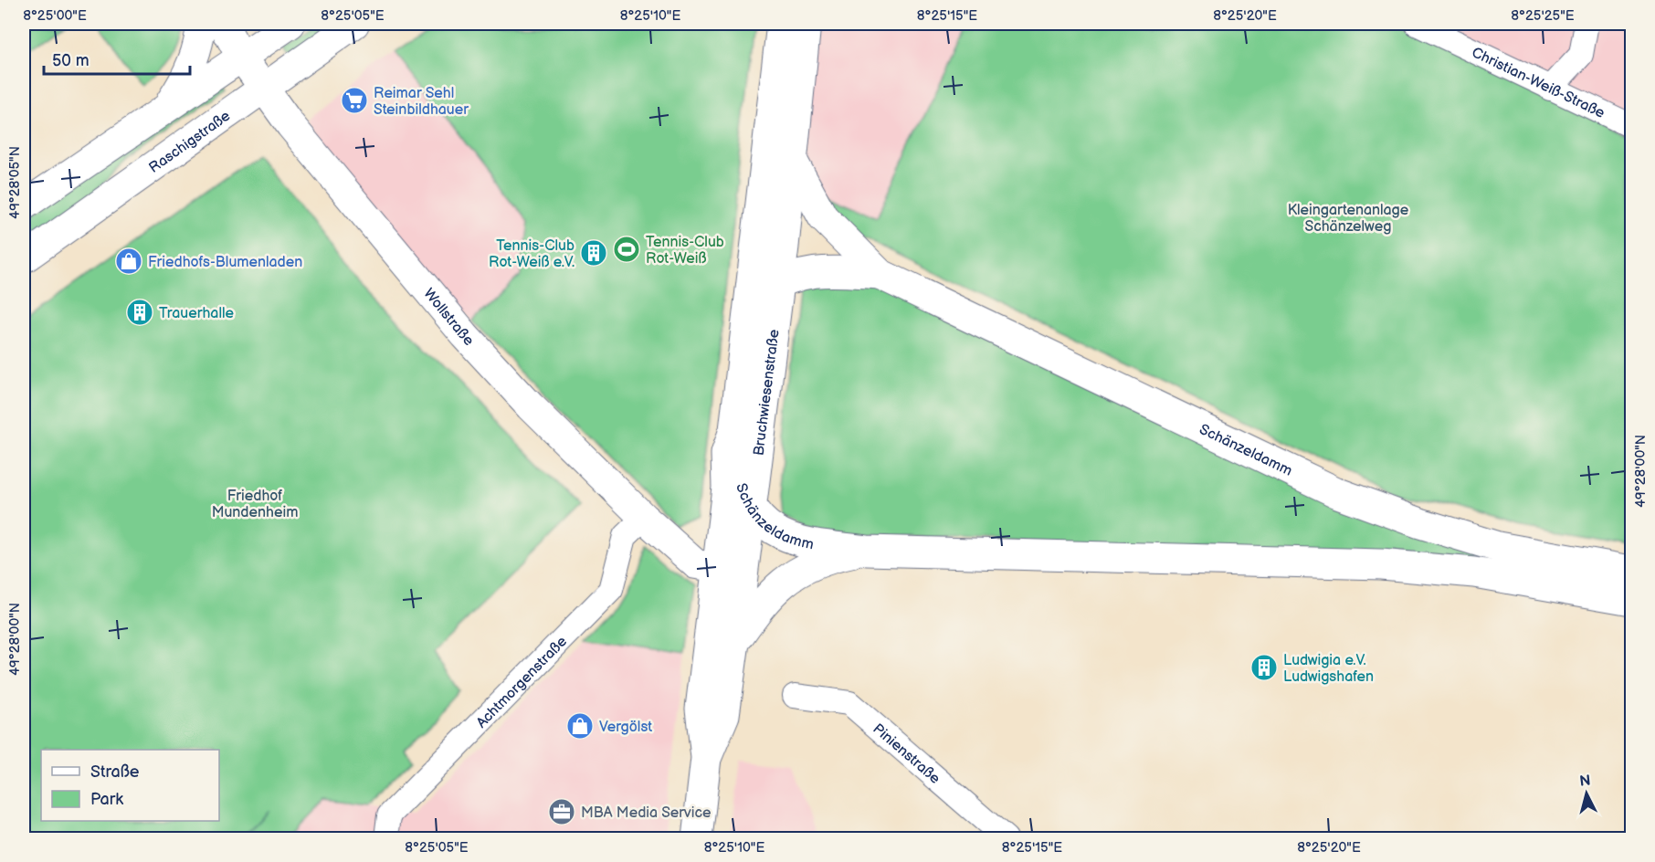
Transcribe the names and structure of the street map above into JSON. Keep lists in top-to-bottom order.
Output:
{
  "streets": {
    "main road": ["Bruchwiesenstraße", "Schänzeldamm"],
    "street": [
      "Christian-Weiß-Straße",
      "Raschigstraße",
      "Wollstraße",
      "Achtmorgenstraße",
      "Pinienstraße"
    ]
  },
  "crossings": [
    ["Raschigstraße", "Wollstraße"],
    ["Wollstraße", "Bruchwiesenstraße"],
    ["Wollstraße", "Achtmorgenstraße"],
    ["Bruchwiesenstraße", "Schänzeldamm"]
  ],
  "parks": ["Kleingartenanlage Schänzelweg", "Friedhof Mundenheim"],
  "places": {
    "supermarket": ["Reimar Sehl Steinbildhauer"],
    "sports": ["Tennis-Club Rot-Weiß"],
    "building": ["Tennis-Club Rot-Weiß e.V.", "Trauerhalle", "Ludwigia e.V. Ludwigshafen"],
    "shop": ["Friedhofs-Blumenladen", "Vergölst"],
    "office": ["MBA Media Service"]
  },
  "legend": ["Straße", "Park"],
  "scale_bar": "50 m",
  "north": "top",
  "coordinates": [
    "8°25'00\"E",
    "8°25'05\"E",
    "8°25'10\"E",
    "8°25'15\"E",
    "8°25'20\"E",
    "8°25'25\"E",
    "49°28'05\"N",
    "49°28'00\"N"
  ]
}
